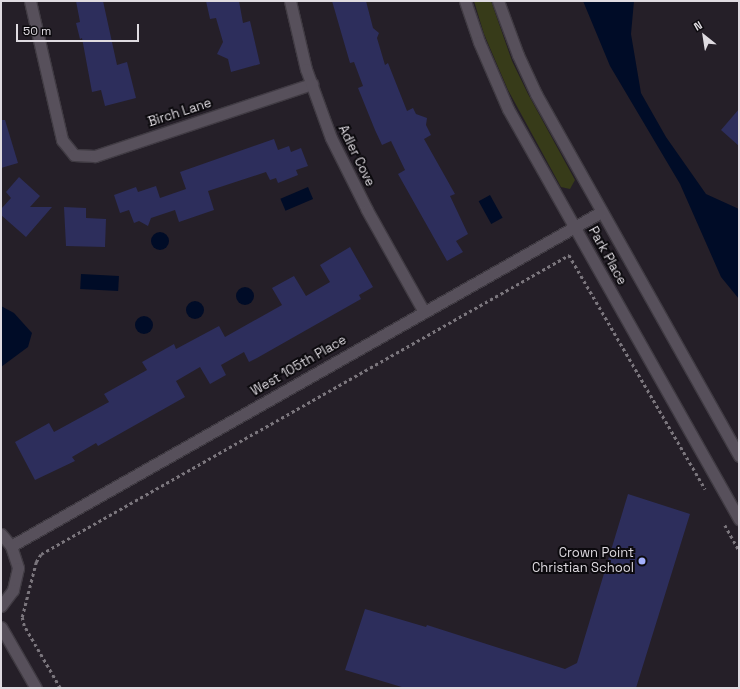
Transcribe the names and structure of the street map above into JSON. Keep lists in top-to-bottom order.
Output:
{
  "streets": {
    "street": [
      "Birch Lane",
      "Adler Cove",
      "Park Place",
      "West 105th Place"
    ]
  },
  "crossings": [
    ["Birch Lane", "Adler Cove"],
    ["Adler Cove", "West 105th Place"],
    ["Park Place", "West 105th Place"]
  ],
  "places": ["Crown Point Christian School"],
  "scale_bar": "50 m",
  "north": "top left"
}
